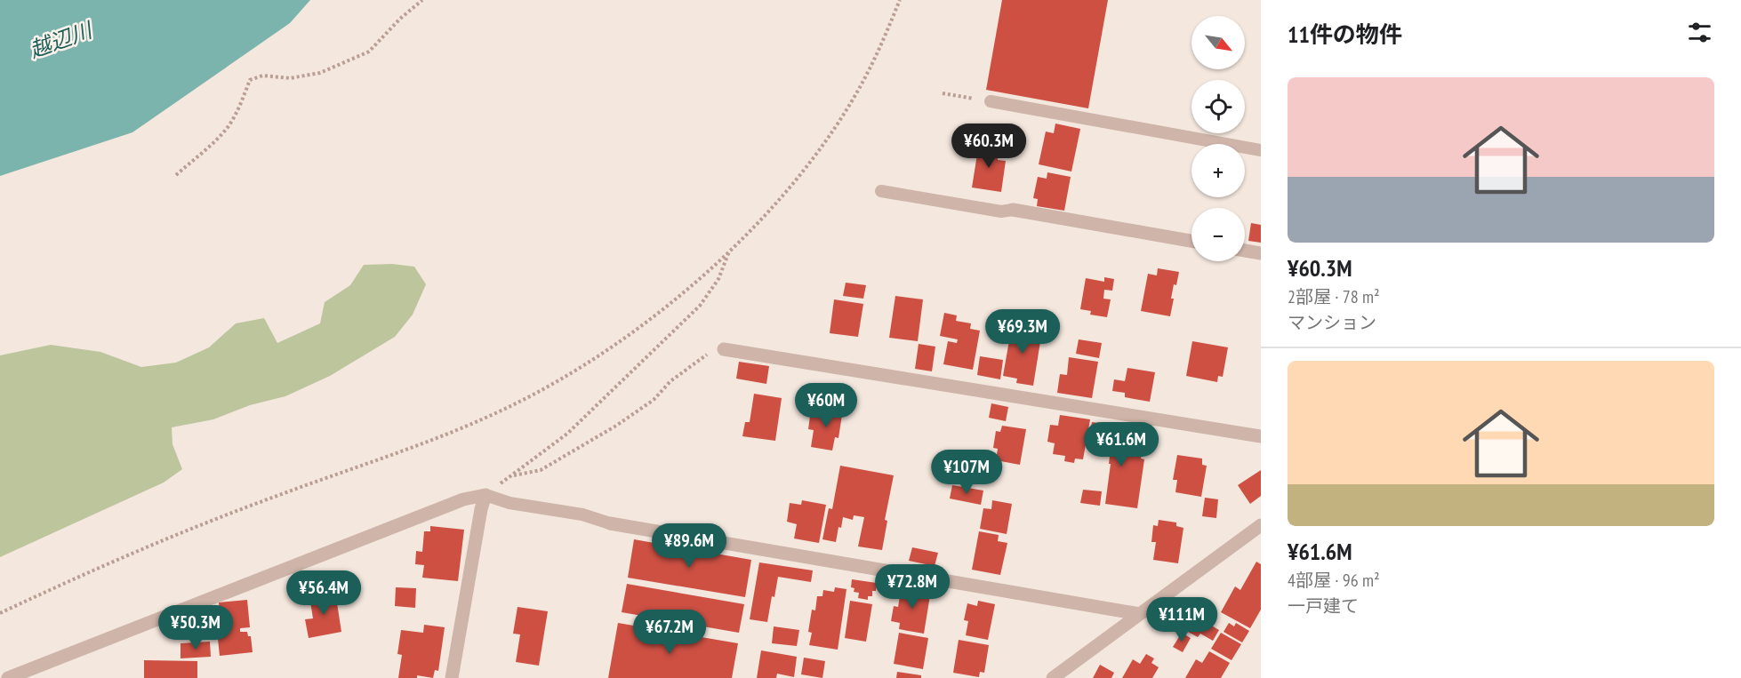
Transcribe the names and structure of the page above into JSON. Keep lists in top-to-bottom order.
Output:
{
  "water": ["越辺川"],
  "north": "bottom right",
  "page": {
    "heading": "11件の物件",
    "map_buttons": ["+", "−"],
    "list": [
      {
        "name": "¥60.3M",
        "note": "2部屋 · 78 m² · マンション"
      },
      {
        "name": "¥61.6M",
        "note": "4部屋 · 96 m² · 一戸建て"
      }
    ],
    "price": [
      "¥60.3M",
      "¥69.3M",
      "¥60M",
      "¥61.6M",
      "¥107M",
      "¥89.6M",
      "¥72.8M",
      "¥56.4M",
      "¥111M",
      "¥50.3M",
      "¥67.2M"
    ]
  }
}
